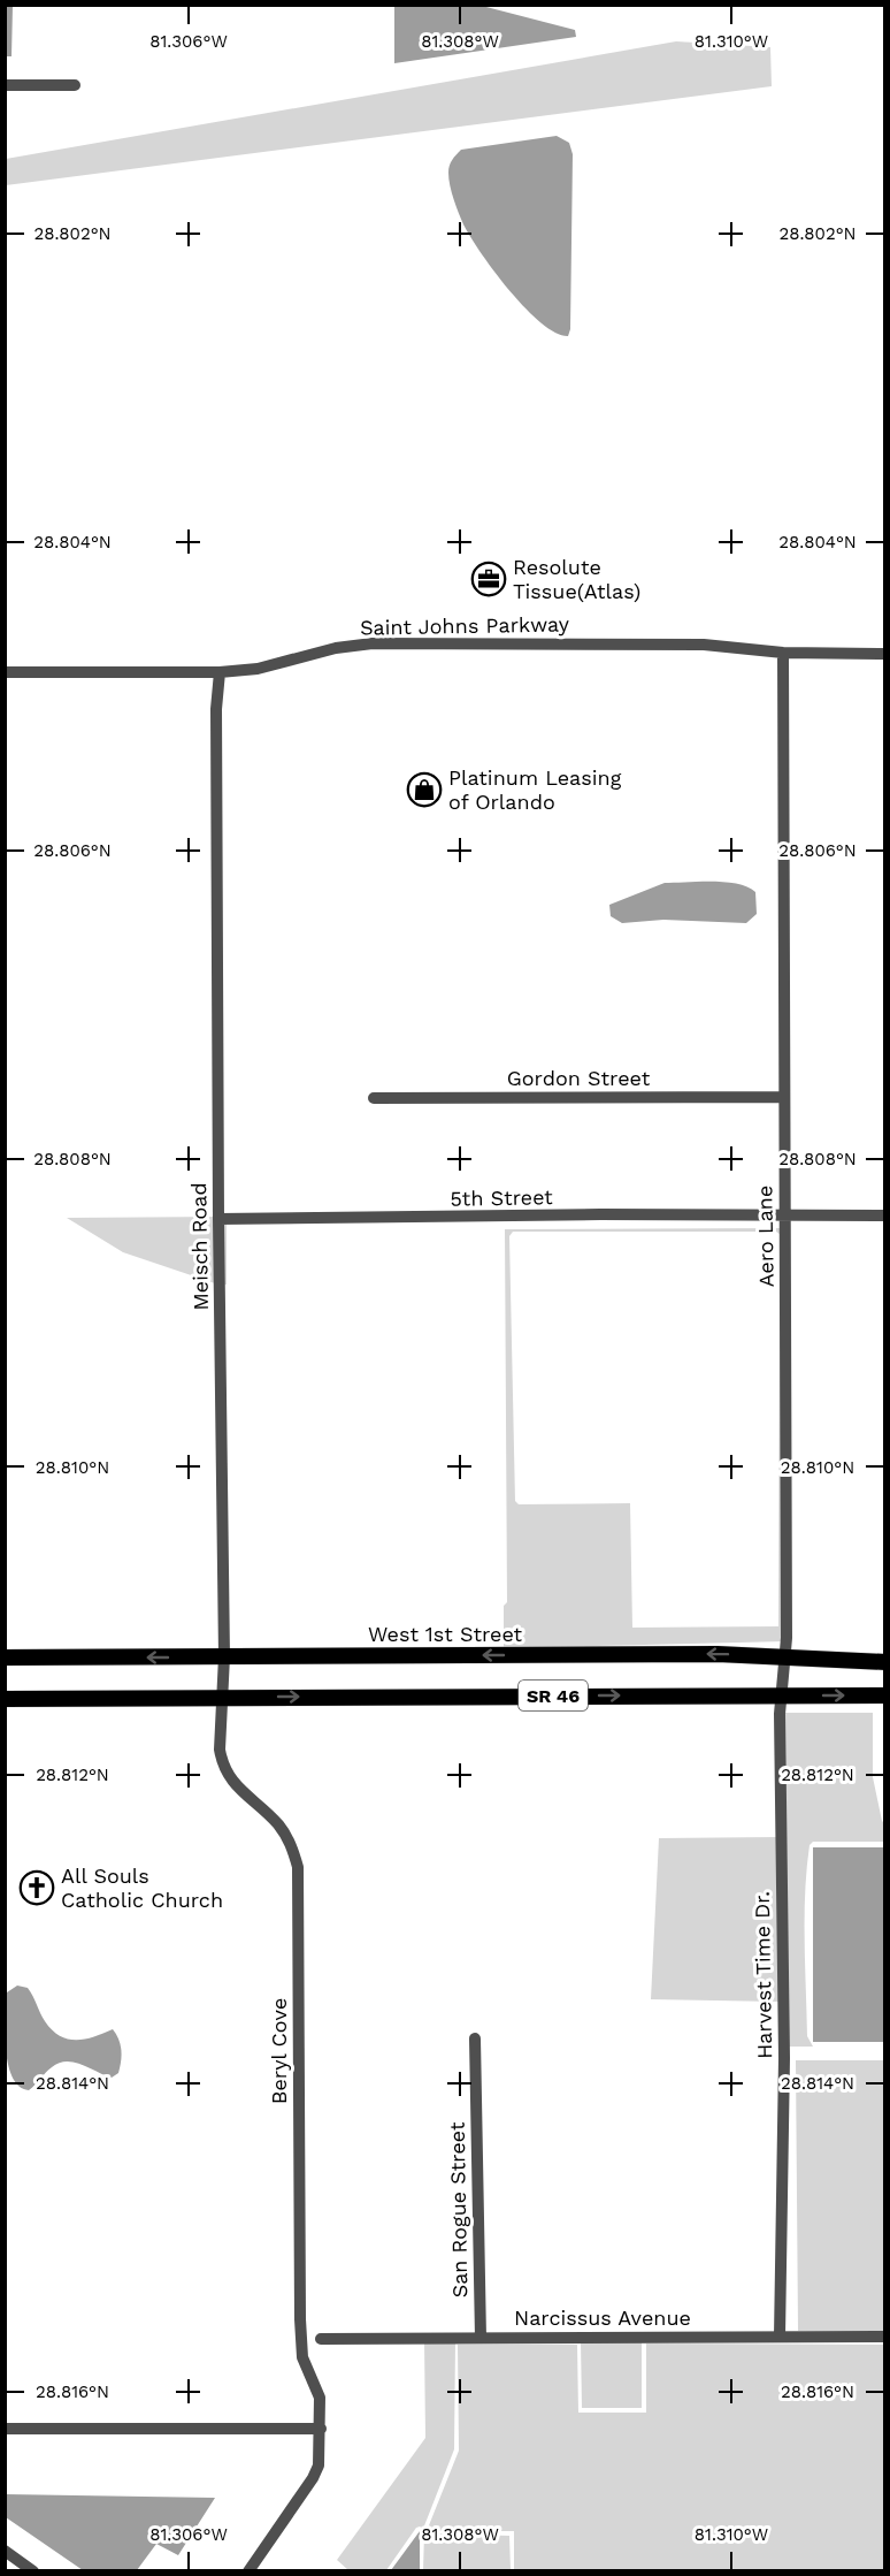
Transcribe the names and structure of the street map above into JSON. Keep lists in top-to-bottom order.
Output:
{
  "streets": {
    "main road": ["West 1st Street", "SR 46"],
    "street": [
      "Saint Johns Parkway",
      "Gordon Street",
      "5th Street",
      "Aero Lane",
      "Meisch Road",
      "Harvest Time Dr.",
      "Beryl Cove",
      "San Rogue Street",
      "Narcissus Avenue"
    ]
  },
  "crossings": [
    ["Saint Johns Parkway", "Aero Lane"],
    ["Saint Johns Parkway", "Meisch Road"],
    ["Gordon Street", "Aero Lane"],
    ["5th Street", "Aero Lane"],
    ["5th Street", "Meisch Road"],
    ["Aero Lane", "West 1st Street"],
    ["Aero Lane", "SR 46"],
    ["Aero Lane", "Harvest Time Dr."],
    ["Meisch Road", "West 1st Street"],
    ["Meisch Road", "SR 46"],
    ["Meisch Road", "Beryl Cove"],
    ["SR 46", "Harvest Time Dr."],
    ["SR 46", "Beryl Cove"],
    ["Harvest Time Dr.", "Narcissus Avenue"],
    ["San Rogue Street", "Narcissus Avenue"]
  ],
  "places": {
    "office": ["Resolute Tissue(Atlas)"],
    "shop": ["Platinum Leasing of Orlando"],
    "church": ["All Souls Catholic Church"]
  },
  "coordinates": [
    "81.306°W",
    "81.308°W",
    "81.310°W",
    "28.802°N",
    "28.804°N",
    "28.806°N",
    "28.808°N",
    "28.810°N",
    "28.812°N",
    "28.814°N",
    "28.816°N"
  ]
}
